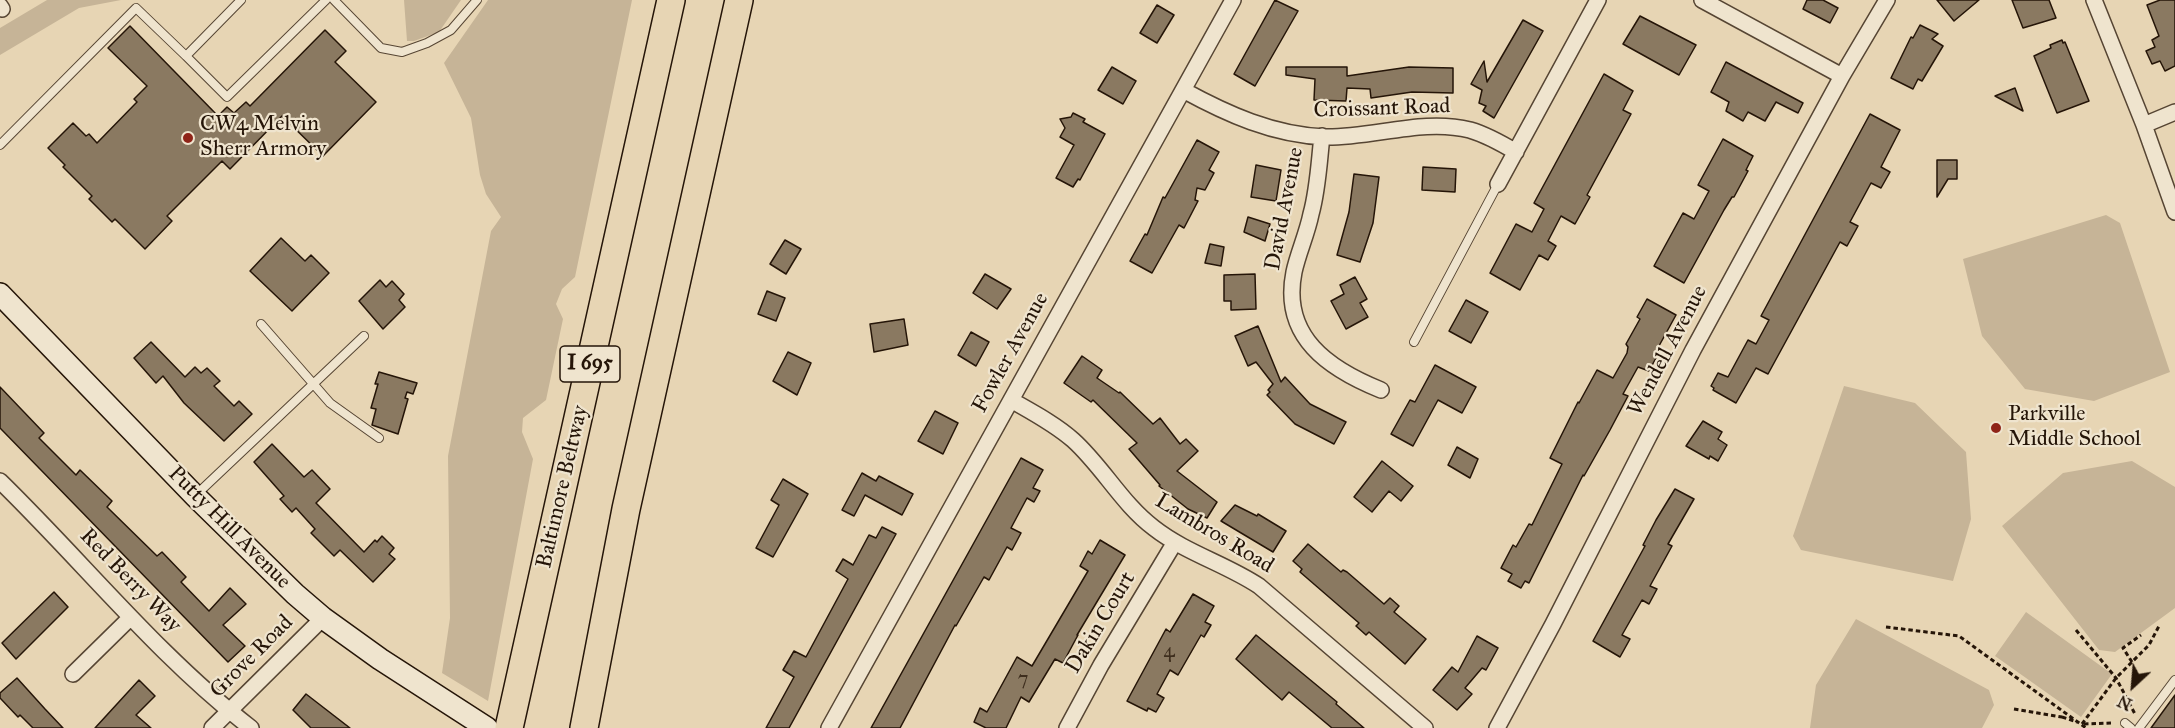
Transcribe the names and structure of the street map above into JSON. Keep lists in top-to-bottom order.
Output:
{
  "streets": {
    "highway": ["I 695", "Baltimore Beltway"],
    "main road": ["Putty Hill Avenue"],
    "street": [
      "Croissant Road",
      "David Avenue",
      "Wendell Avenue",
      "Fowler Avenue",
      "Lambros Road",
      "Red Berry Way",
      "Dakin Court",
      "Grove Road"
    ]
  },
  "crossings": [
    ["Croissant Road", "David Avenue"],
    ["Croissant Road", "Fowler Avenue"],
    ["Fowler Avenue", "Lambros Road"],
    ["Putty Hill Avenue", "Grove Road"],
    ["Lambros Road", "Dakin Court"],
    ["Red Berry Way", "Grove Road"]
  ],
  "places": ["CW4 Melvin Sherr Armory", "Parkville Middle School"],
  "house_numbers": ["4", "7"],
  "north": "bottom left"
}
